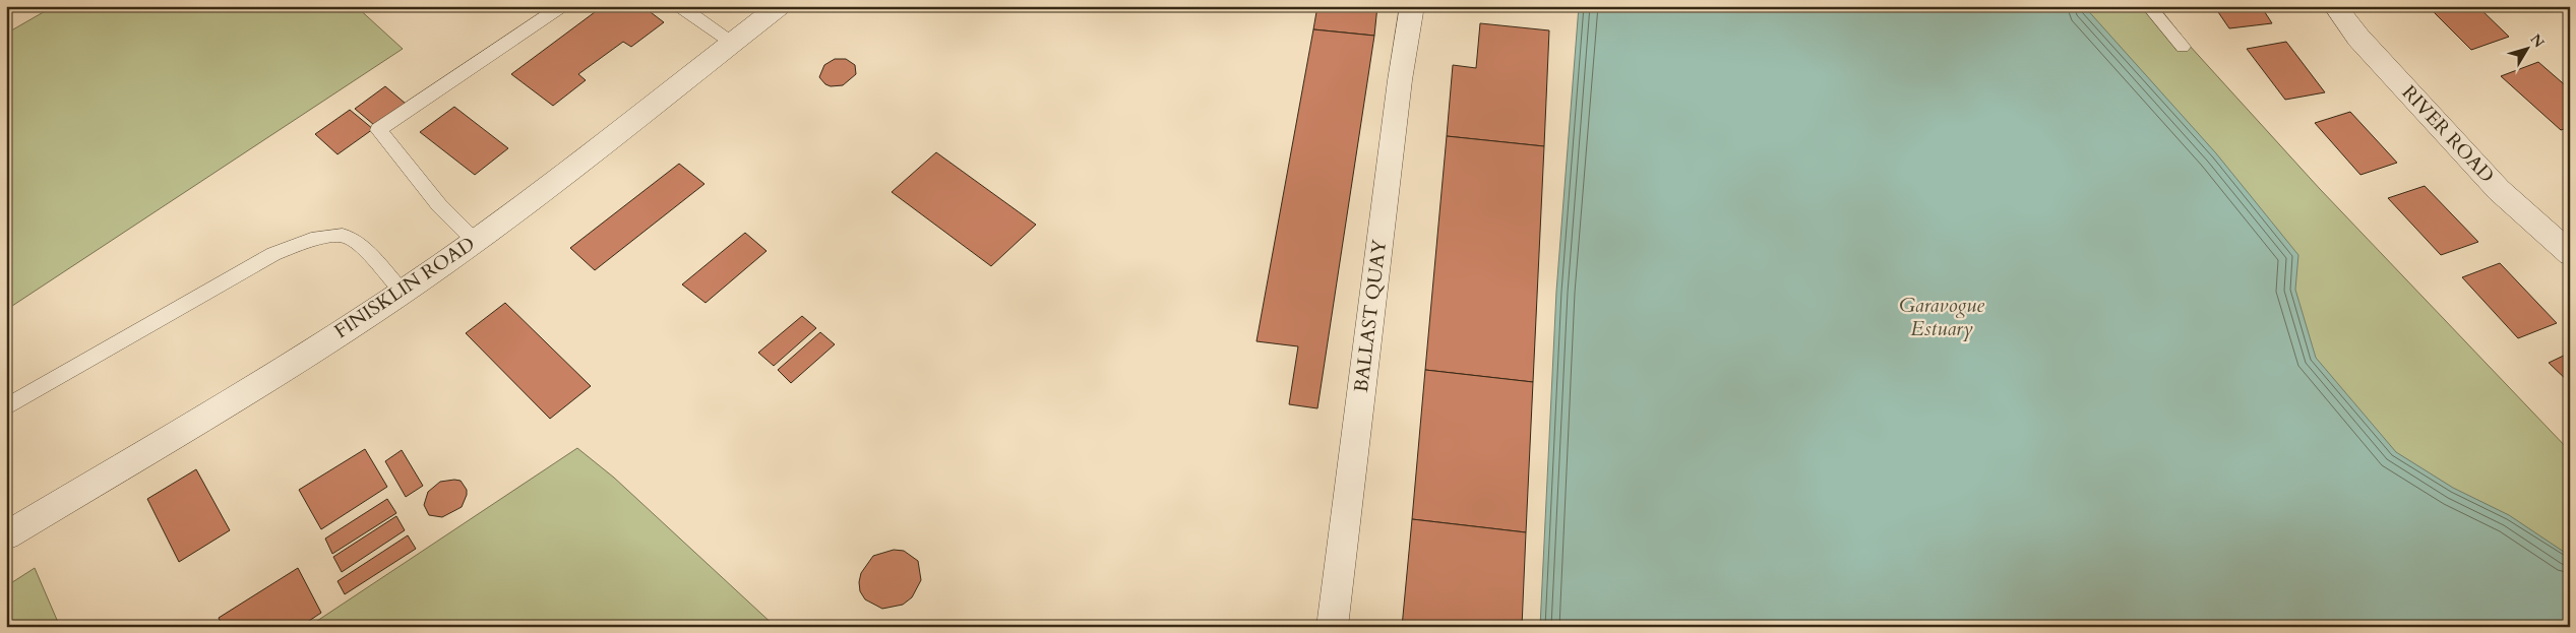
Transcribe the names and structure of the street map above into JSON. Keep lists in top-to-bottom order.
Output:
{
  "streets": {
    "street": ["RIVER ROAD", "FINISKLIN ROAD", "BALLAST QUAY"]
  },
  "water": ["Garavogue Estuary"],
  "north": "top right"
}
